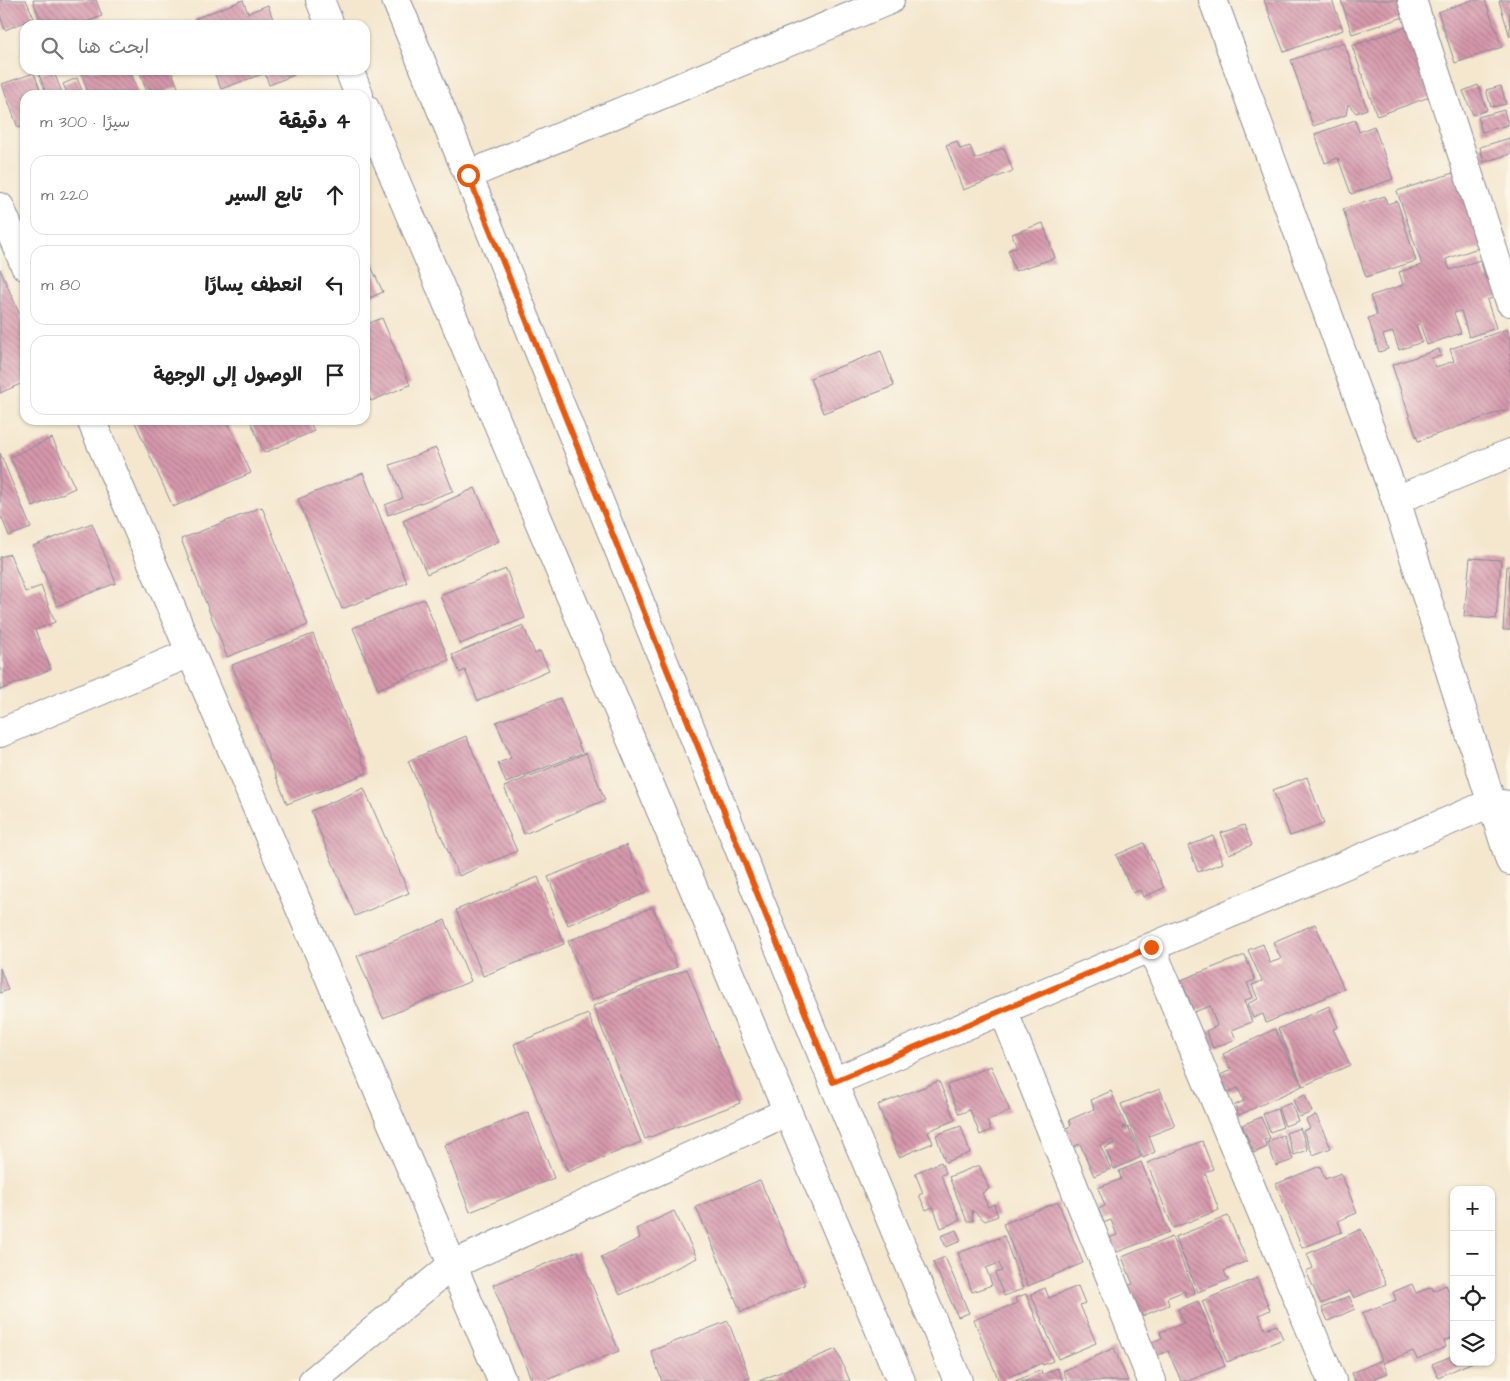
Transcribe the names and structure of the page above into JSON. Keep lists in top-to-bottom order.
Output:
{
  "page": {
    "search": "ابحث هنا",
    "heading": ["4 دقيقة", "سيرًا · 300 m"],
    "list": [
      ["تابع السير", "220 m"],
      ["انعطف يسارًا", "80 m"],
      "الوصول إلى الوجهة"
    ],
    "map_buttons": ["+", "−"]
  }
}
